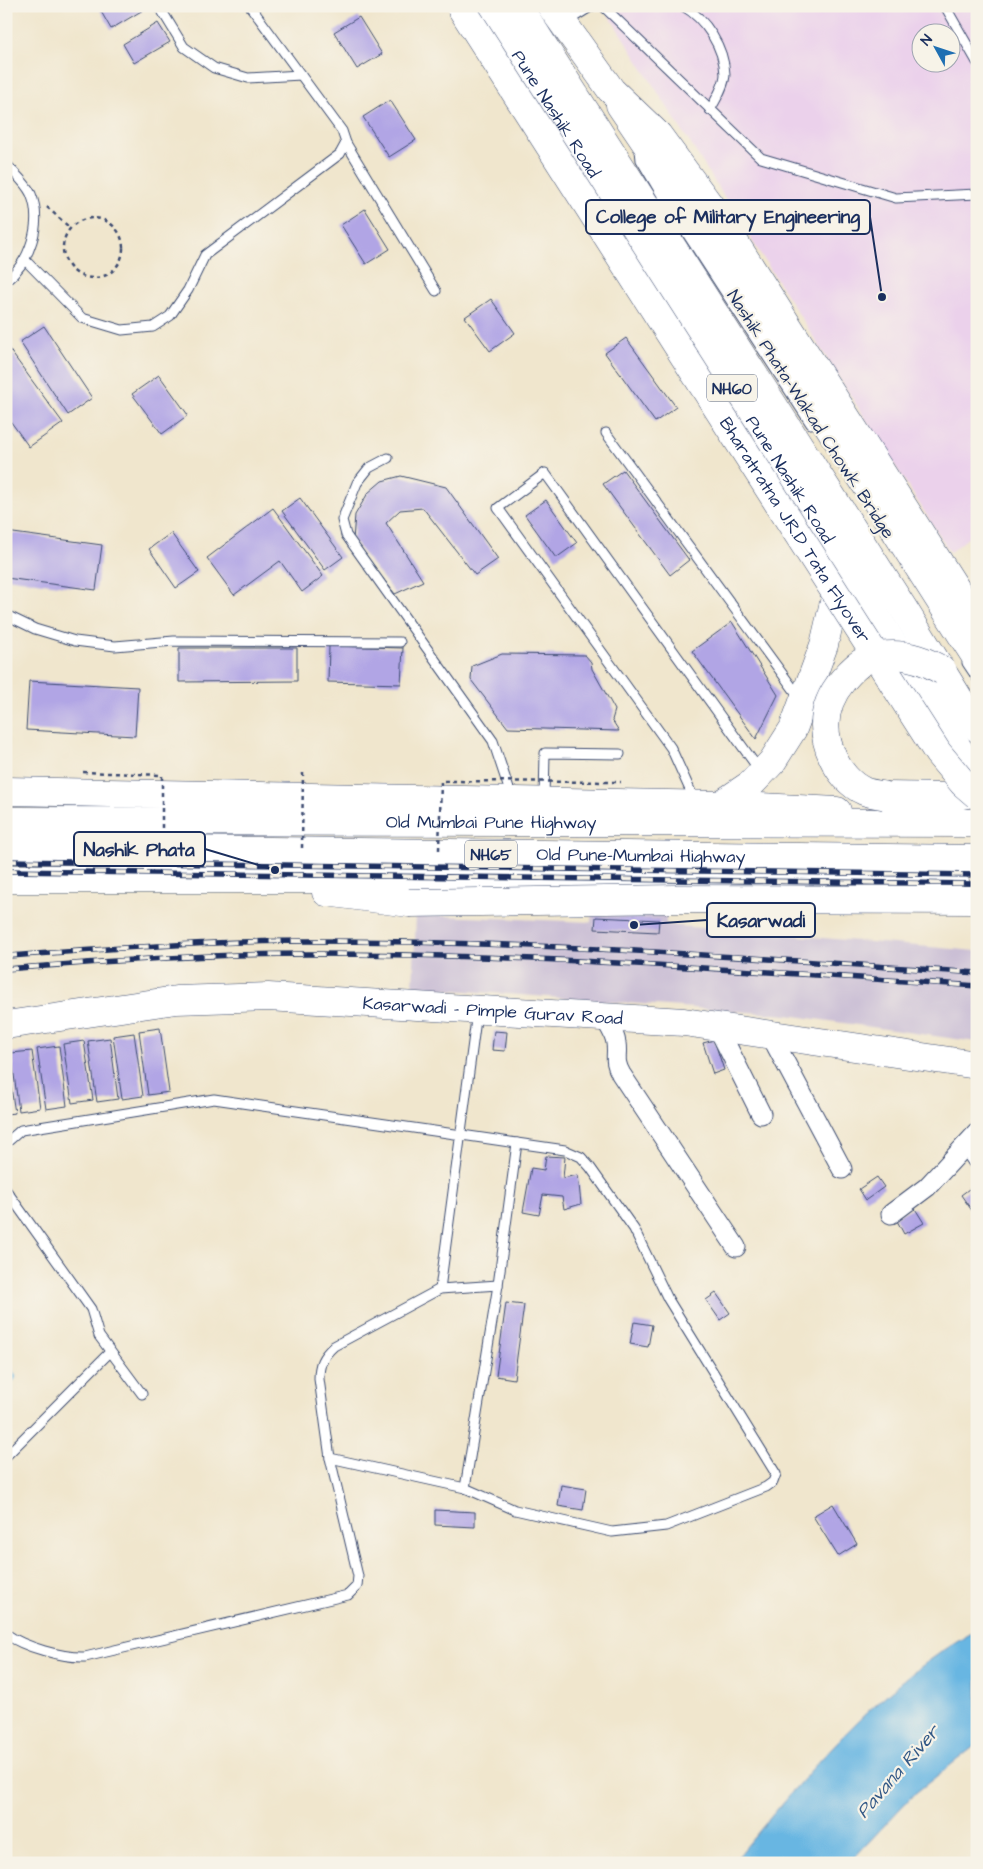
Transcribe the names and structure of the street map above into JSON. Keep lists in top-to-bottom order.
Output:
{
  "streets": {
    "main road": [
      "Pune Nashik Road",
      "NH60",
      "Bharatratna J.R.D Tata Flyover",
      "Old Mumbai Pune Highway",
      "NH65",
      "Old Pune–Mumbai Highway",
      "Kasarwadi - Pimple Gurav Road"
    ],
    "lane": ["Nashik Phata-Wakad Chowk Bridge"]
  },
  "crossings": [
    ["Bharatratna J.R.D Tata Flyover", "Old Mumbai Pune Highway"]
  ],
  "water": ["Pavana River"],
  "places": ["College of Military Engineering", "Nashik Phata", "Kasarwadi"],
  "north": "top left"
}
